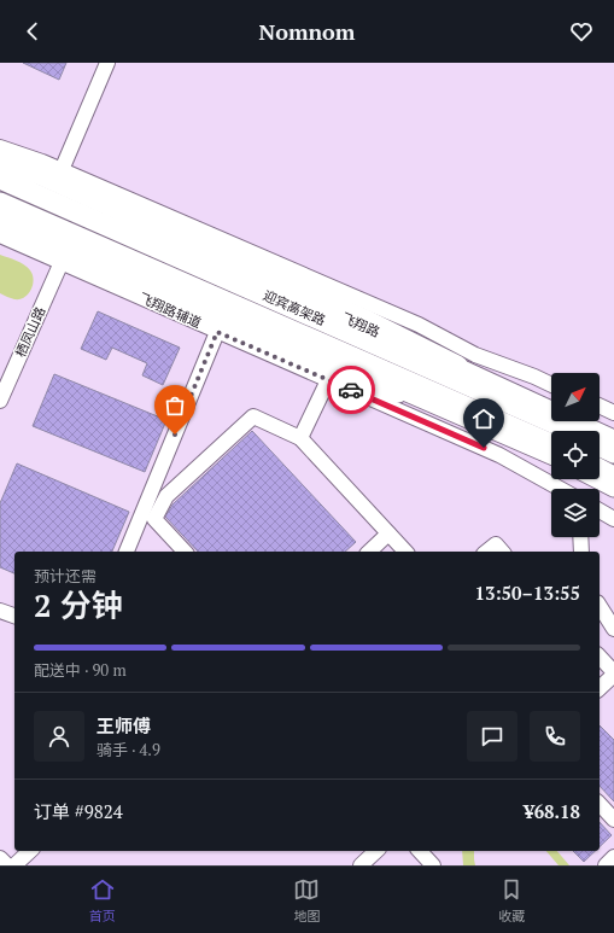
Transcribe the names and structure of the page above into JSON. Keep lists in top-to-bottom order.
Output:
{
  "streets": {
    "highway": ["迎宾高架路"],
    "main road": ["飞翔路"],
    "street": ["飞翔路辅道", "栖凤山路"]
  },
  "crossings": [
    ["飞翔路辅道", "栖凤山路"]
  ],
  "north": "top right",
  "page": {
    "header": "Nomnom",
    "heading": ["2 分钟", "预计还需", "13:50–13:55"],
    "panel": [
      "王师傅",
      "骑手 · 4.9",
      "订单 #9824",
      "¥68.18"
    ],
    "bar": "配送中 · 90 m",
    "tabs": ["首页", "地图", "收藏"]
  }
}
